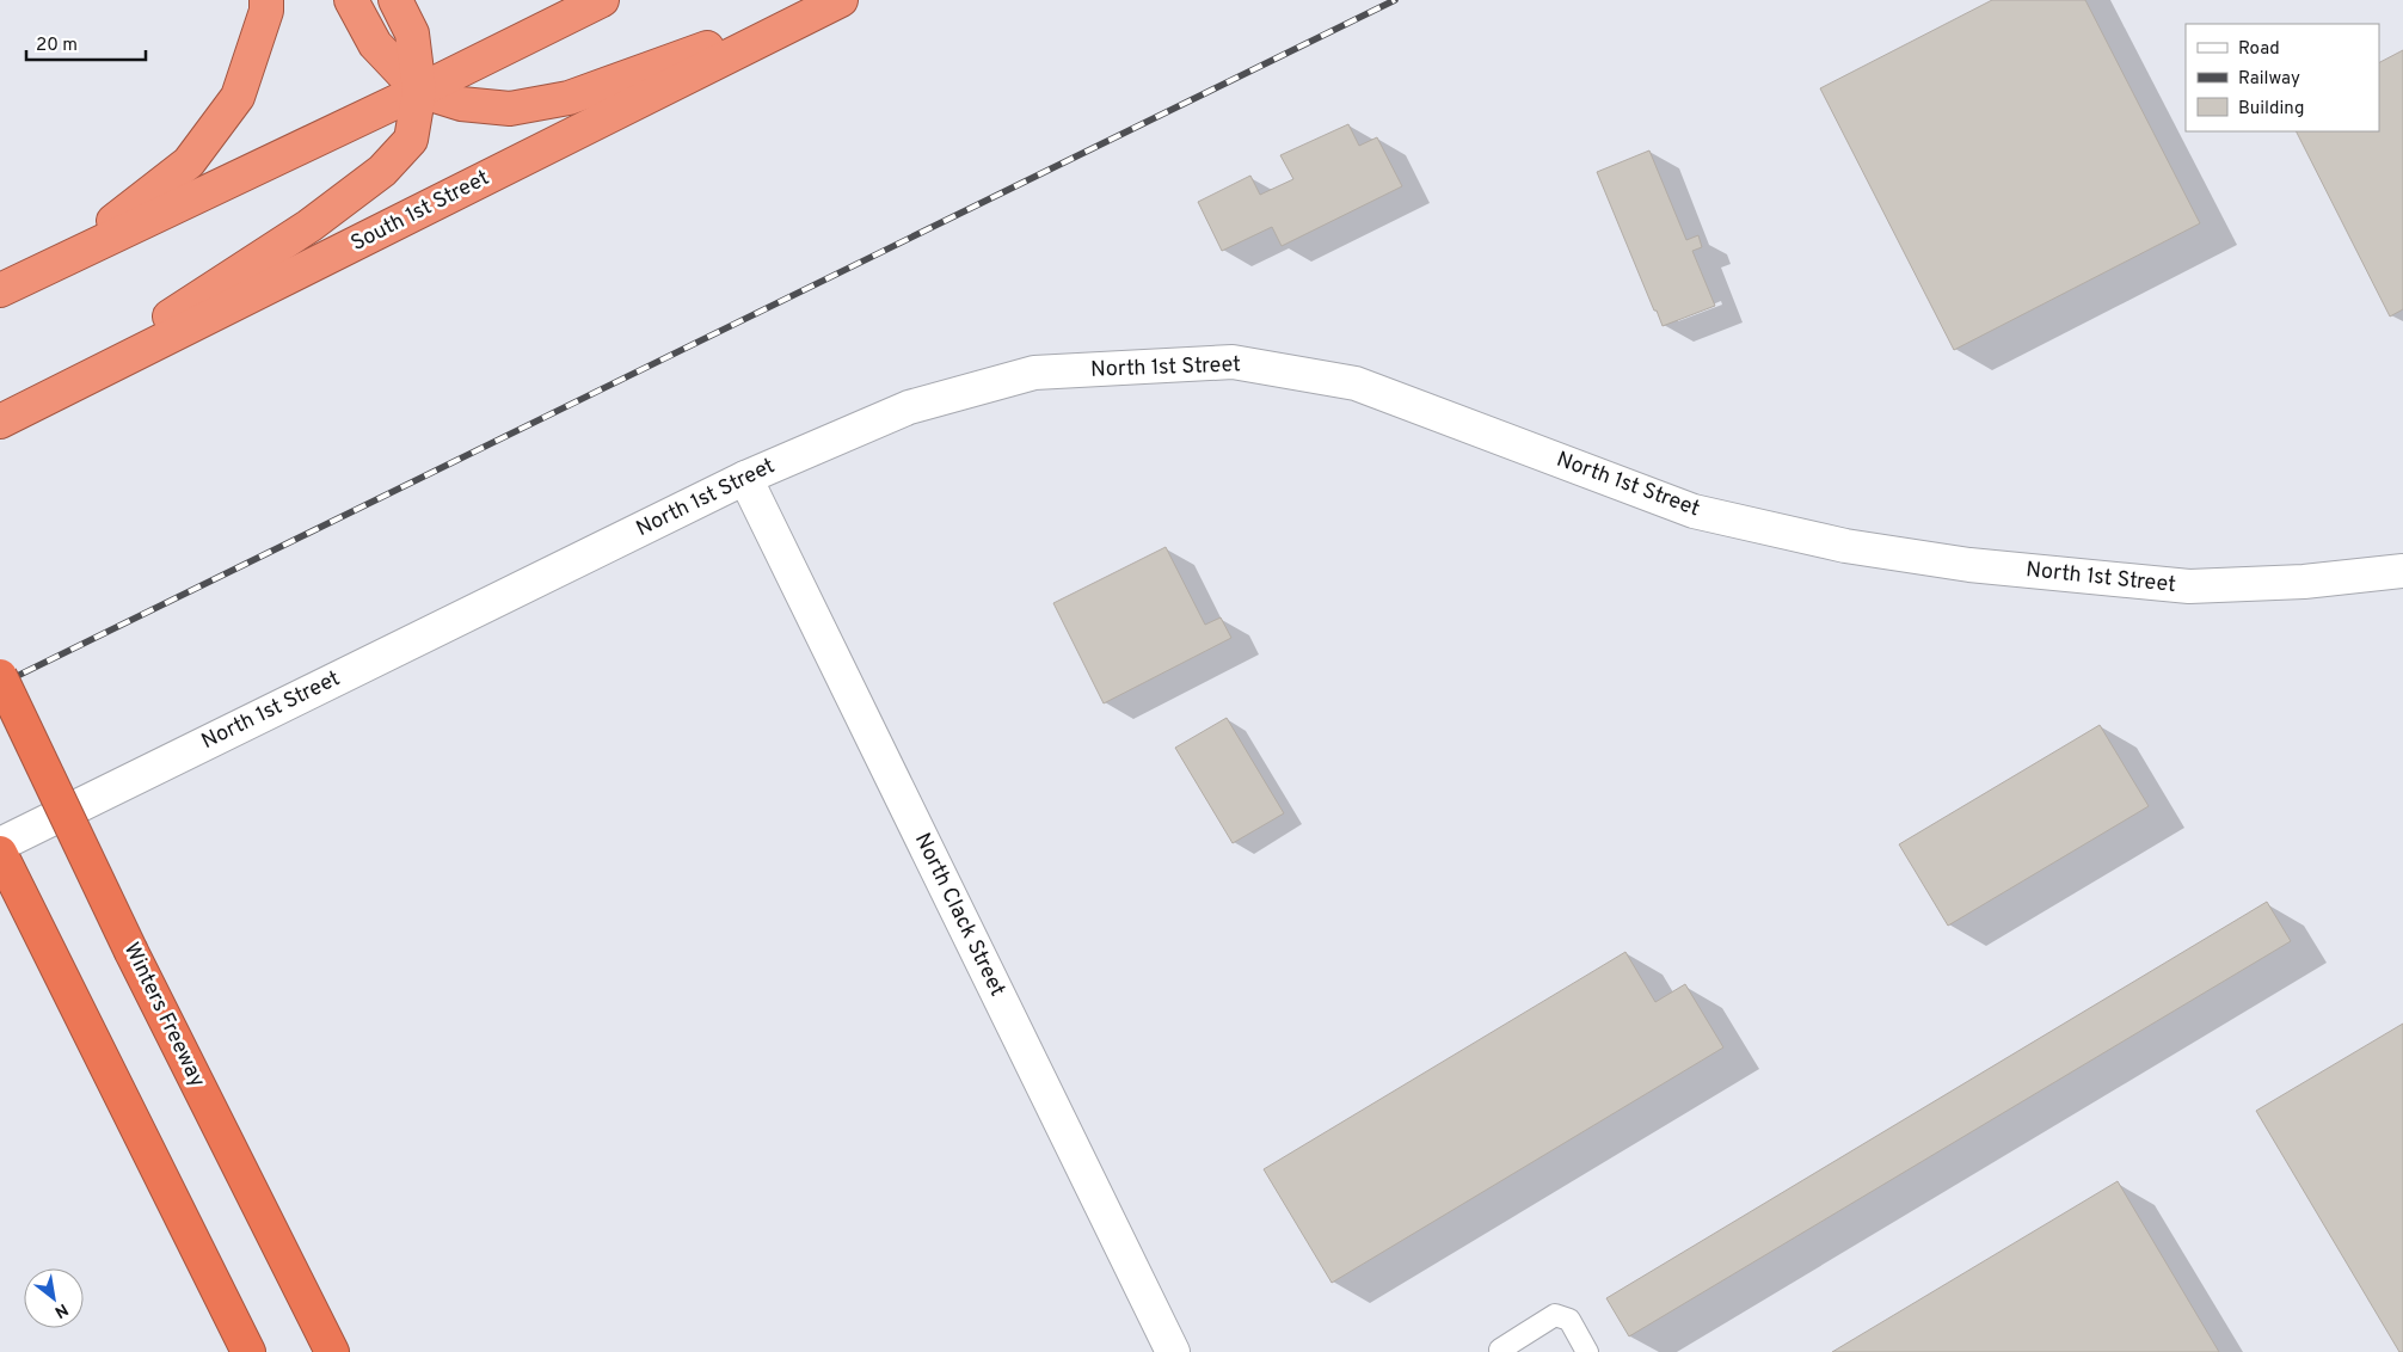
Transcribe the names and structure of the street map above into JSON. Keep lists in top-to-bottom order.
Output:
{
  "streets": {
    "highway": ["South 1st Street", "Winters Freeway"],
    "main road": ["North 1st Street", "North Clack Street"]
  },
  "crossings": [
    ["North 1st Street", "North Clack Street"]
  ],
  "legend": ["Road", "Railway", "Building"],
  "scale_bar": "20 m",
  "north": "bottom right"
}
